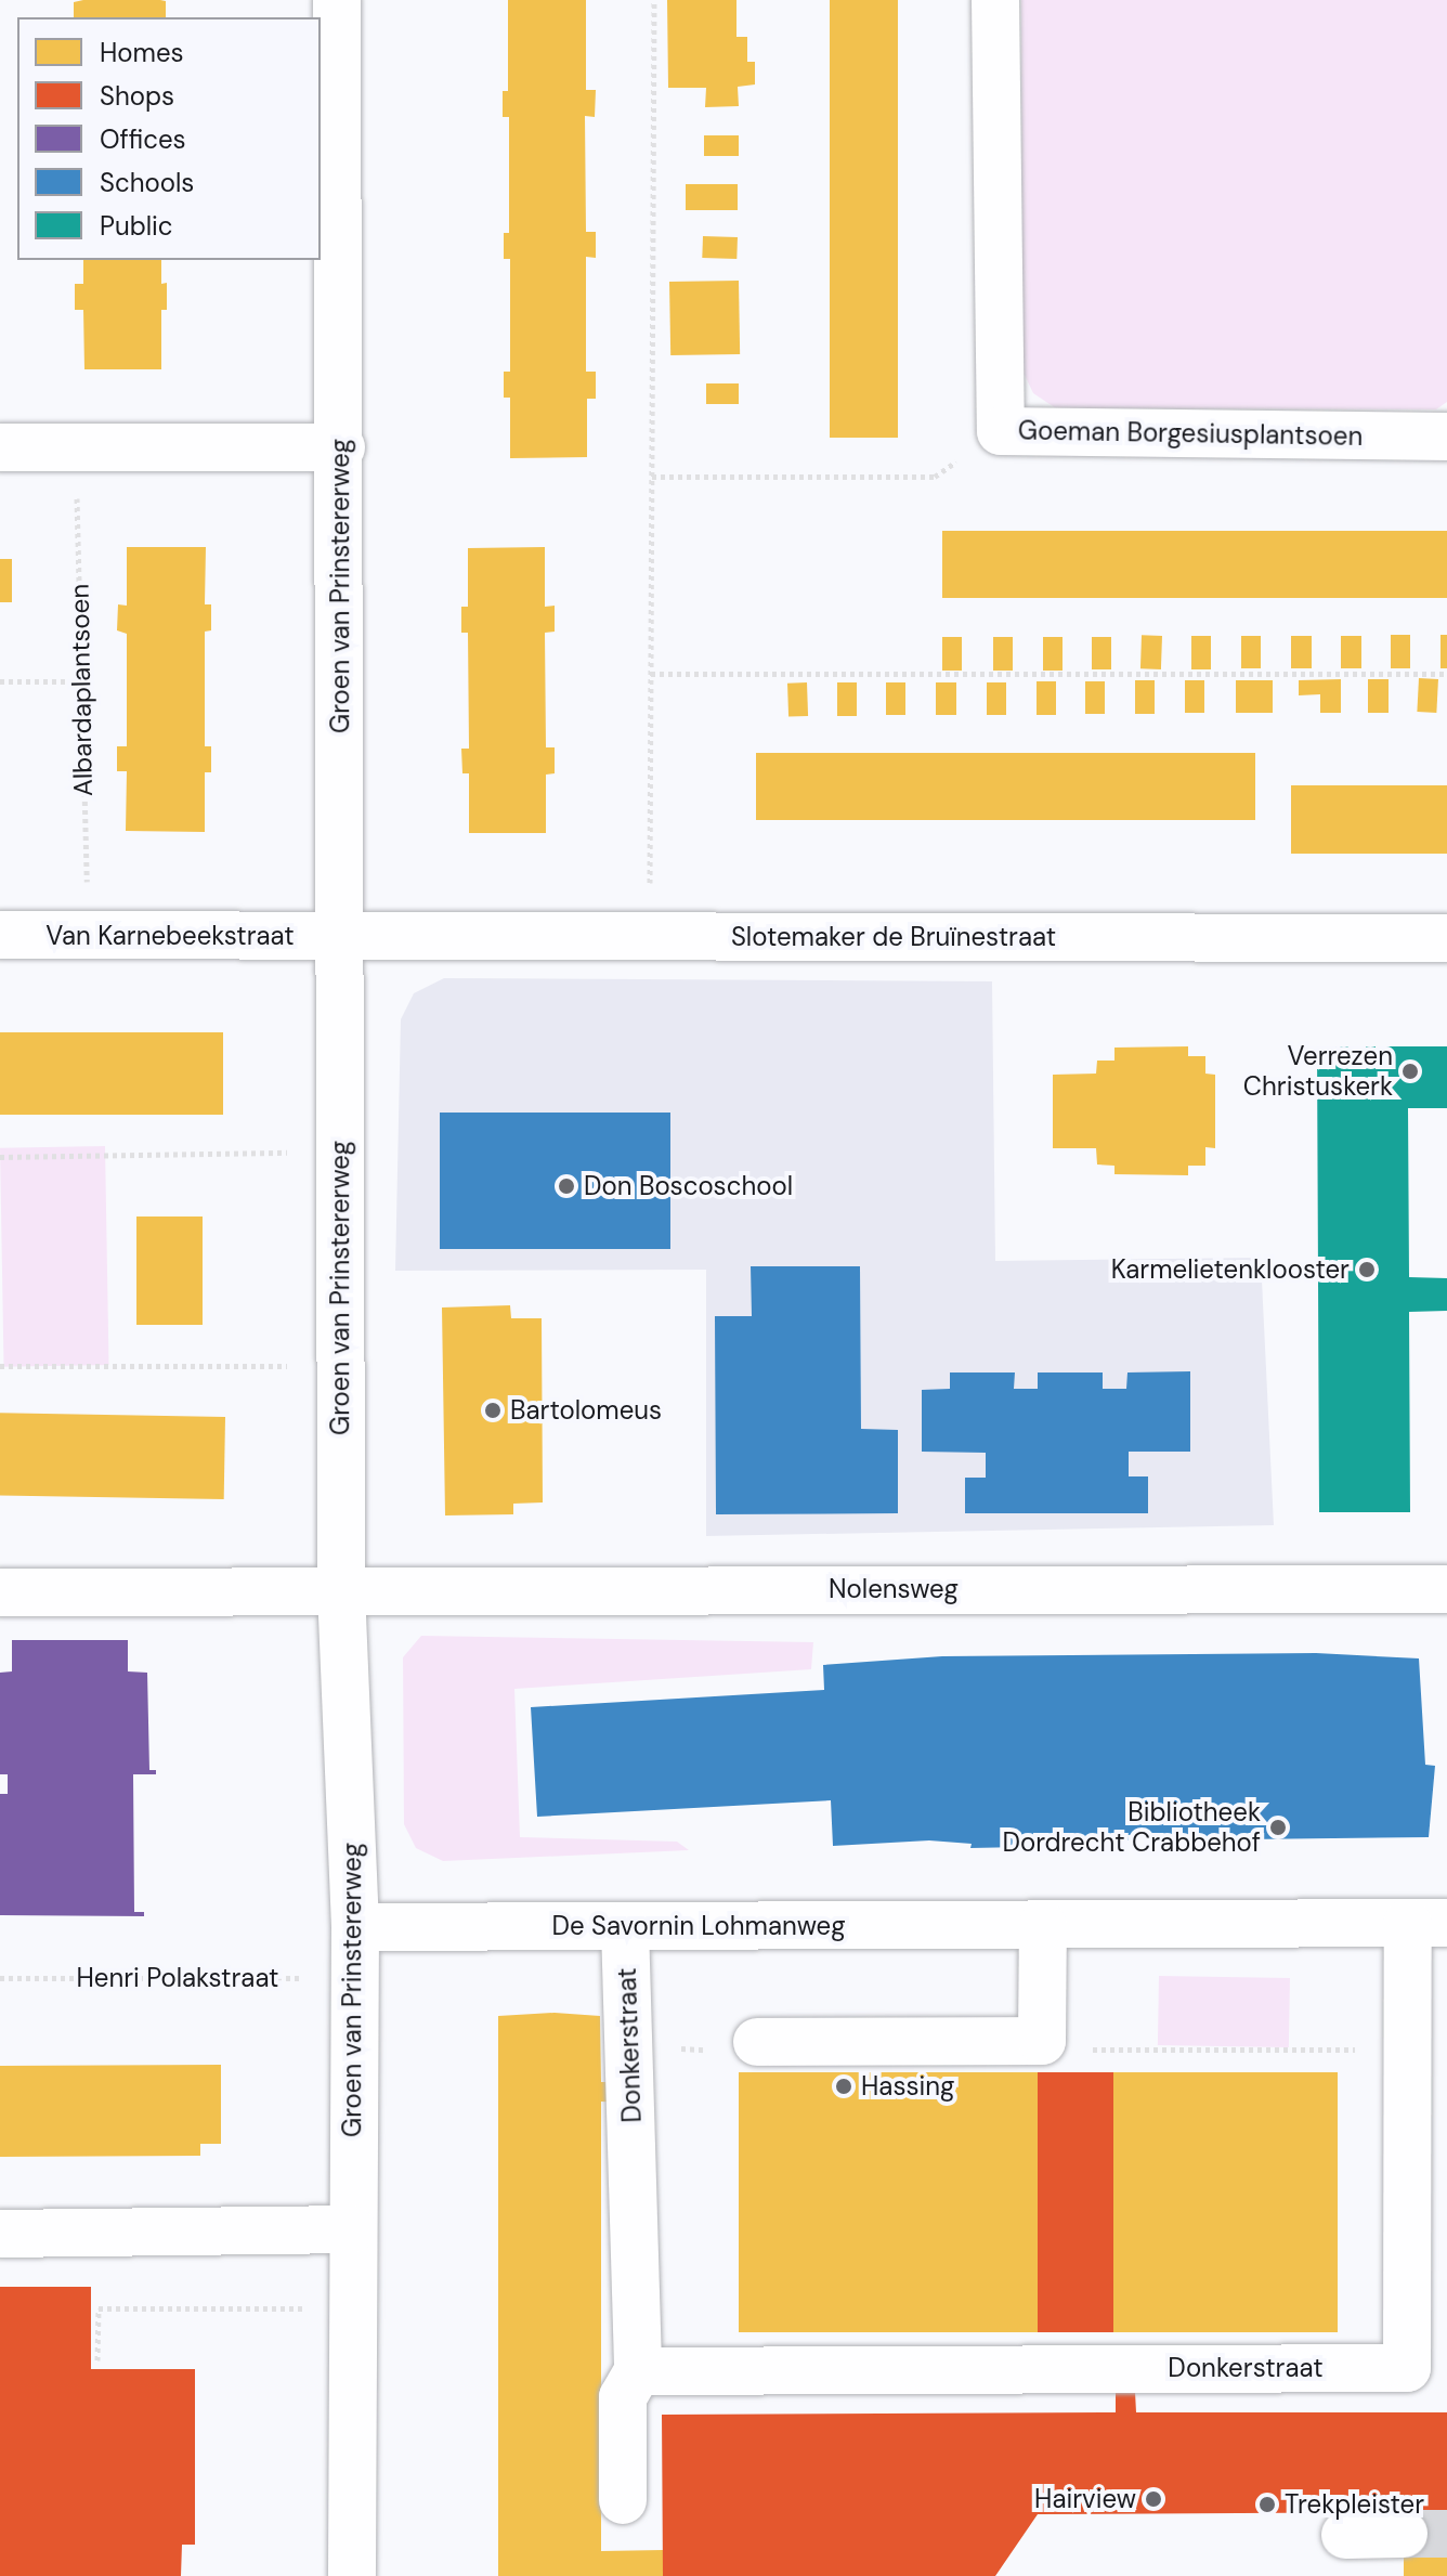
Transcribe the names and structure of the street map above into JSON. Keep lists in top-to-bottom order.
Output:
{
  "streets": {
    "street": [
      "Goeman Borgesiusplantsoen",
      "Groen van Prinstererweg",
      "Van Karnebeekstraat",
      "Slotemaker de Bruïnestraat",
      "Nolensweg",
      "De Savornin Lohmanweg",
      "Donkerstraat"
    ],
    "path": ["Albardaplantsoen", "Henri Polakstraat"]
  },
  "crossings": [
    ["Groen van Prinstererweg", "Van Karnebeekstraat"],
    ["Groen van Prinstererweg", "Slotemaker de Bruïnestraat"],
    ["Groen van Prinstererweg", "Nolensweg"],
    ["Groen van Prinstererweg", "De Savornin Lohmanweg"],
    ["Groen van Prinstererweg", "Henri Polakstraat"],
    ["Albardaplantsoen", "Van Karnebeekstraat"],
    ["Van Karnebeekstraat", "Slotemaker de Bruïnestraat"],
    ["De Savornin Lohmanweg", "Donkerstraat"]
  ],
  "places": [
    "Verrezen Christuskerk",
    "Don Boscoschool",
    "Karmelietenklooster",
    "Bartolomeus",
    "Bibliotheek Dordrecht Crabbehof",
    "Hassing",
    "Hairview",
    "Trekpleister"
  ],
  "legend": [
    "Homes",
    "Shops",
    "Offices",
    "Schools",
    "Public"
  ]
}
